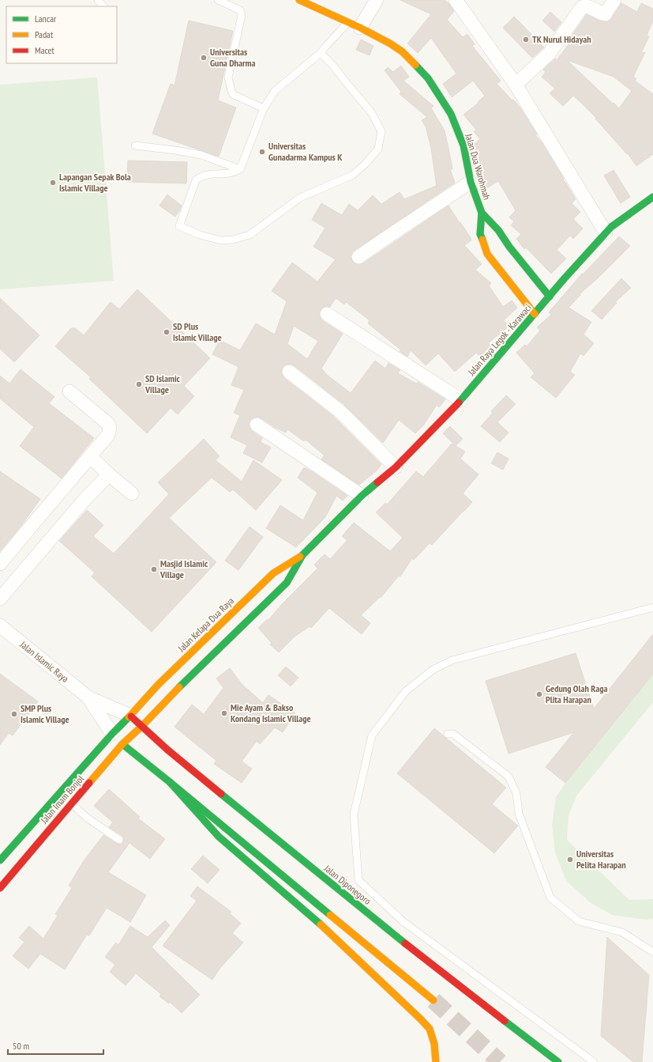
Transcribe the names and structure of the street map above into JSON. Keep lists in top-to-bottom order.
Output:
{
  "streets": {
    "main road": [
      "Jalan Dua Warohmah",
      "Jalan Raya Legok - Karawaci",
      "Jalan Kelapa Dua Raya",
      "Jalan Imam Bonjol",
      "Jalan Diponegoro"
    ],
    "street": ["Jalan Islamic Raya"]
  },
  "crossings": [
    ["Jalan Dua Warohmah", "Jalan Raya Legok - Karawaci"],
    ["Jalan Raya Legok - Karawaci", "Jalan Kelapa Dua Raya"],
    ["Jalan Kelapa Dua Raya", "Jalan Islamic Raya"],
    ["Jalan Kelapa Dua Raya", "Jalan Imam Bonjol"],
    ["Jalan Kelapa Dua Raya", "Jalan Diponegoro"],
    ["Jalan Islamic Raya", "Jalan Imam Bonjol"],
    ["Jalan Islamic Raya", "Jalan Diponegoro"],
    ["Jalan Imam Bonjol", "Jalan Diponegoro"]
  ],
  "places": [
    "TK Nurul Hidayah",
    "Universitas Guna Dharma",
    "Universitas Gunadarma Kampus K",
    "Lapangan Sepak Bola Islamic Village",
    "SD Plus Islamic Village",
    "SD Islamic Village",
    "Masjid Islamic Village",
    "Gedung Olah Raga Plita Harapan",
    "Mie Ayam & Bakso Kondang Islamic Village",
    "SMP Plus Islamic Village",
    "Universitas Pelita Harapan"
  ],
  "legend": ["Lancar", "Padat", "Macet"],
  "scale_bar": "50 m"
}
